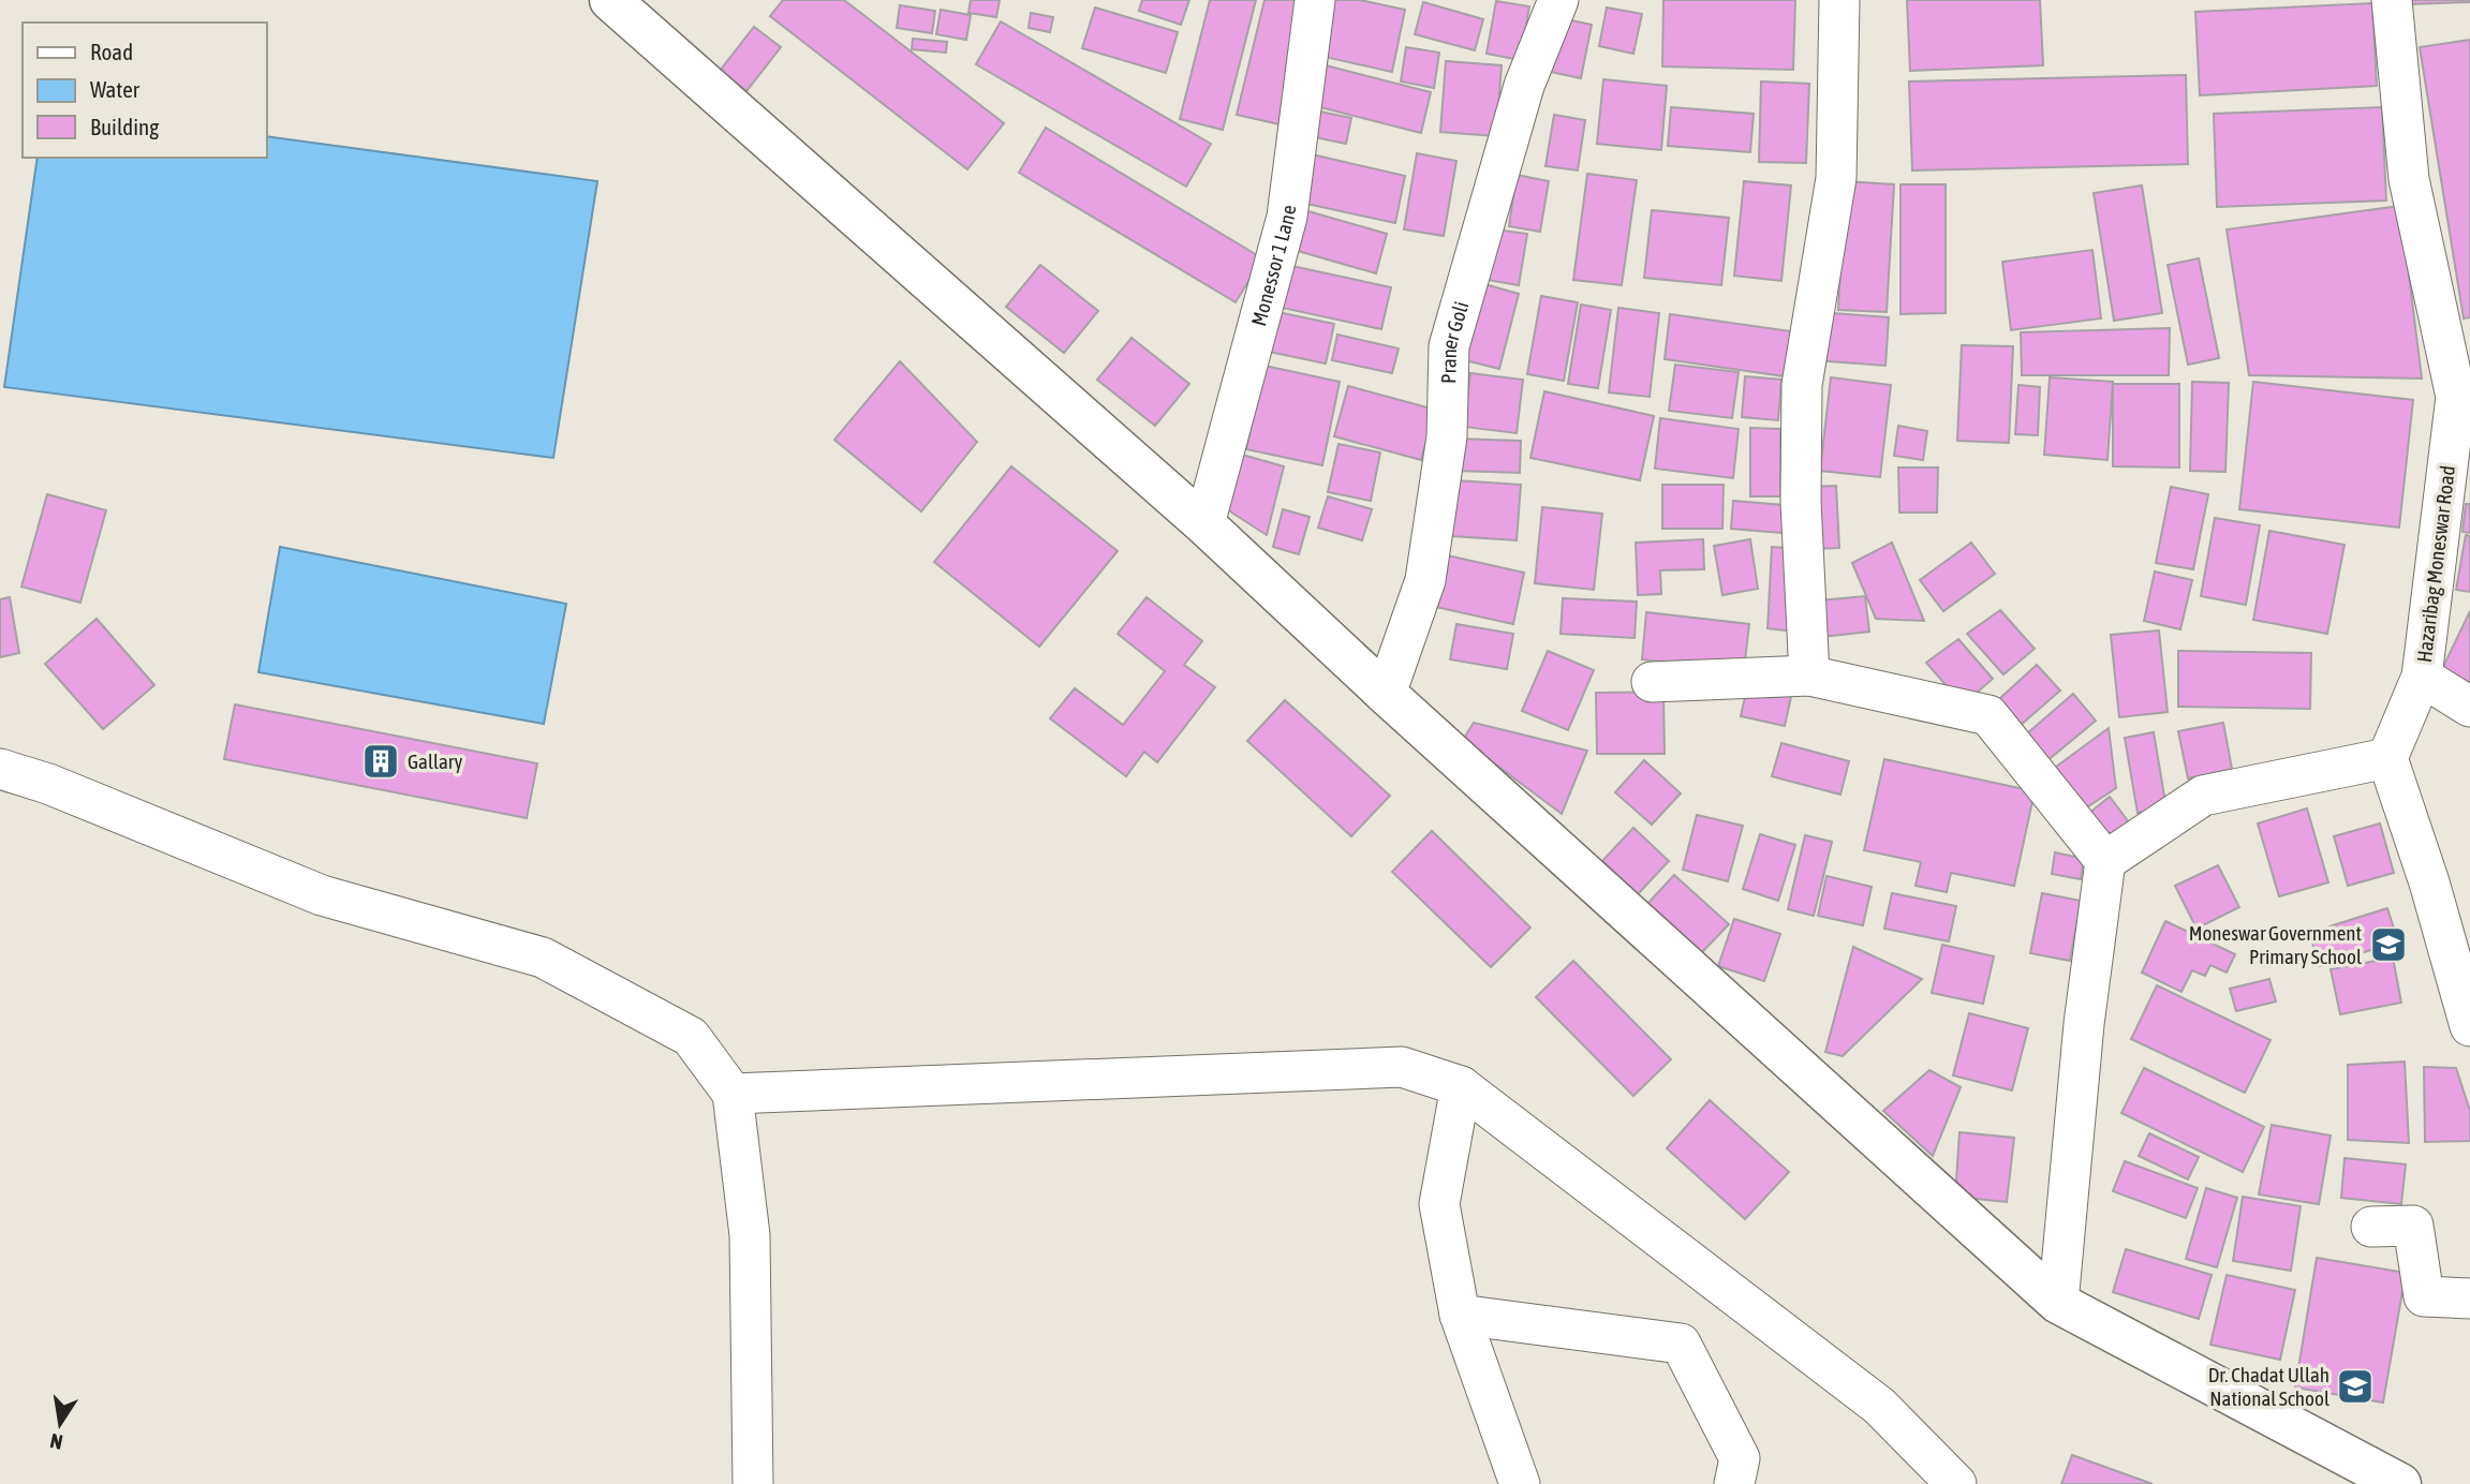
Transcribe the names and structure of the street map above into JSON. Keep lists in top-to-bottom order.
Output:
{
  "streets": {
    "street": ["Monessor 1 Lane", "Praner Goli", "Hazaribag Moneswar Road"]
  },
  "places": {
    "building": ["Gallary"],
    "school or university": ["Moneswar Government Primary School", "Dr. Chadat Ullah National School"]
  },
  "legend": ["Road", "Water", "Building"],
  "north": "bottom"
}
